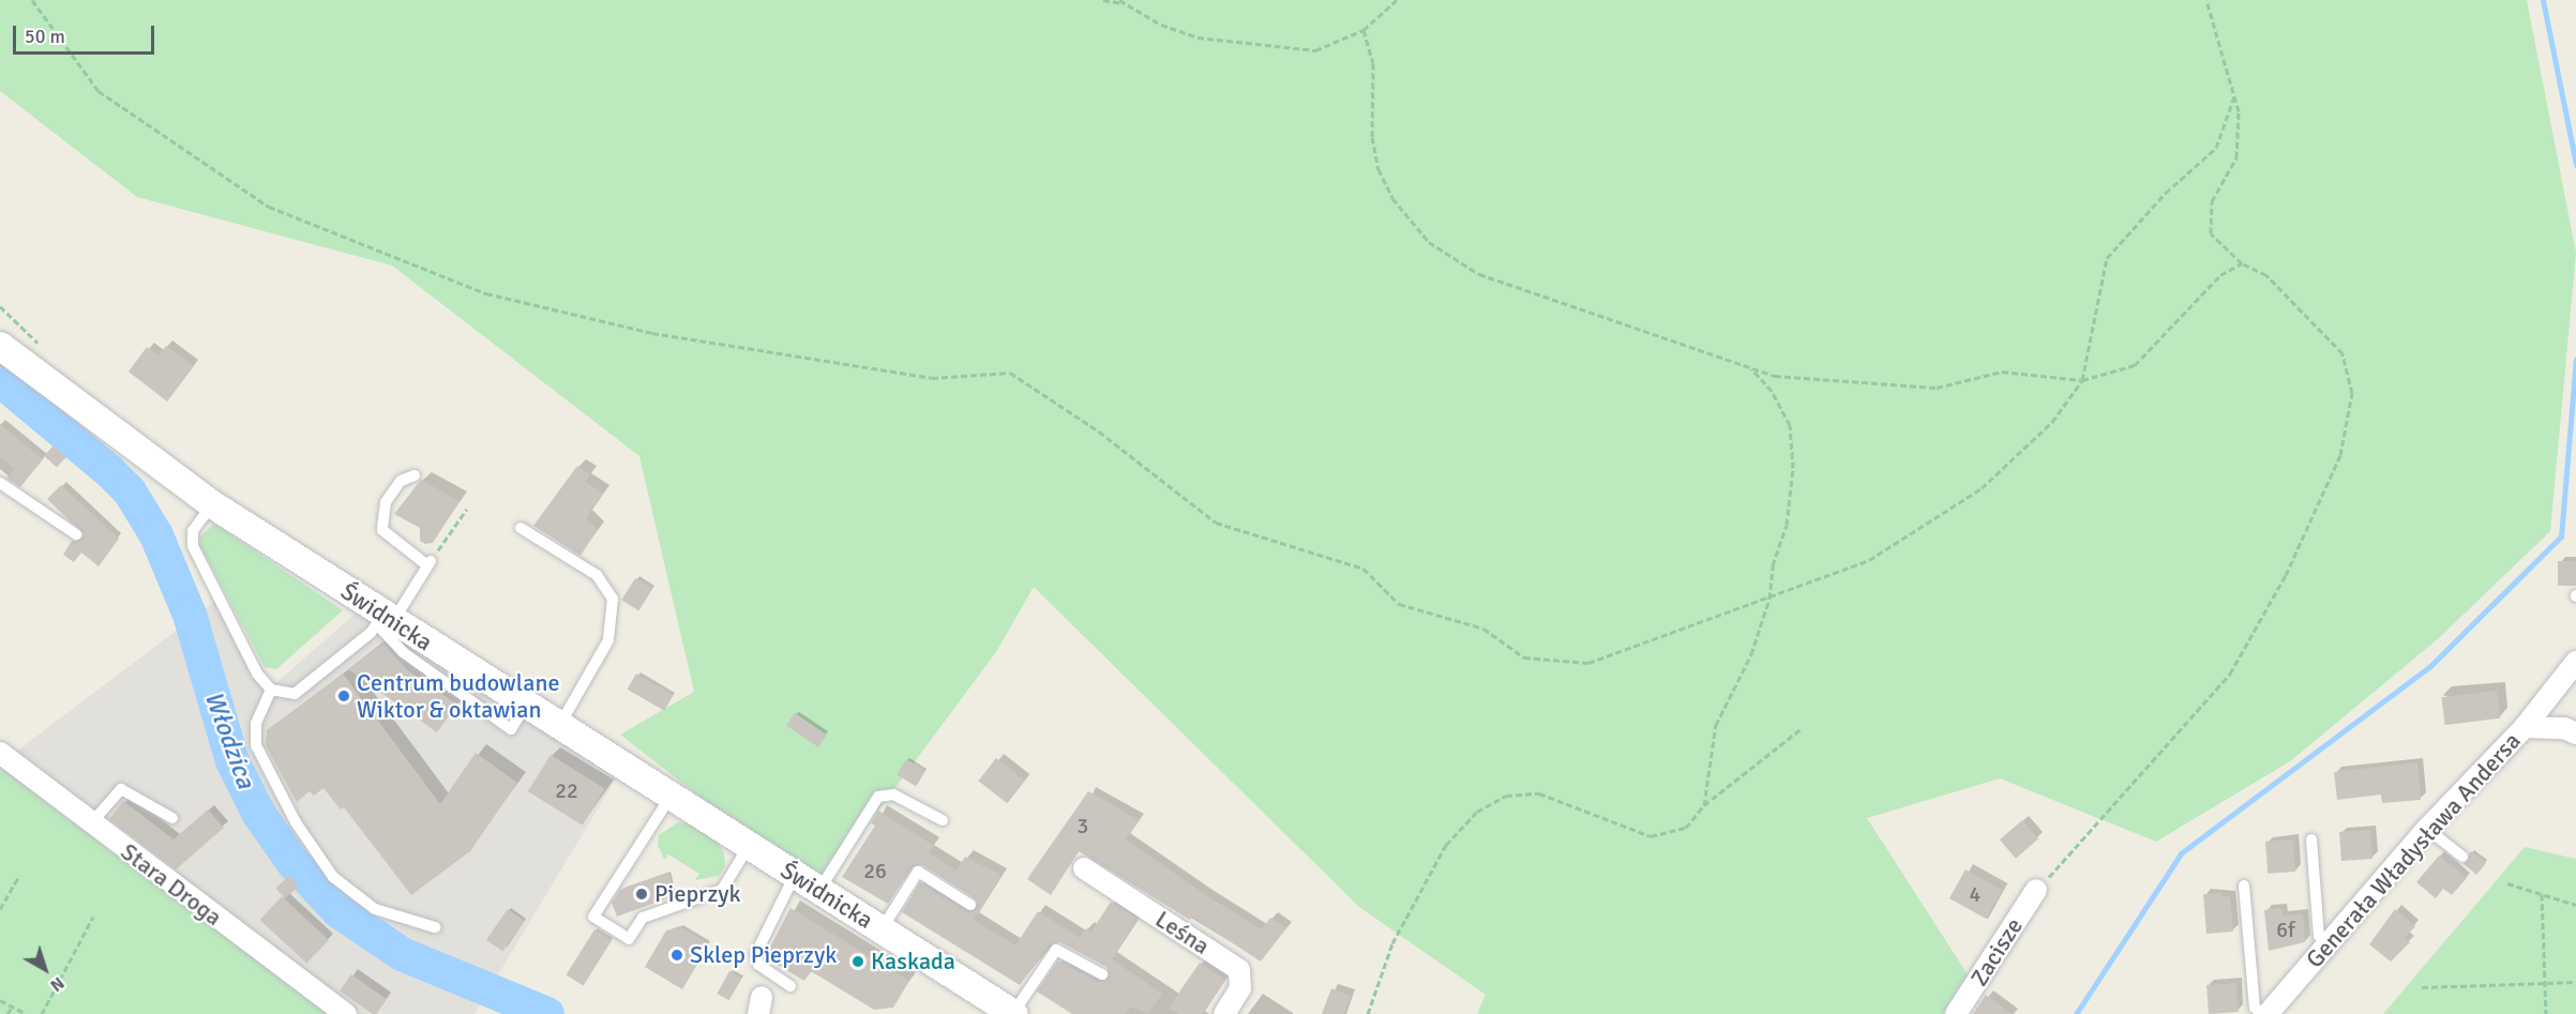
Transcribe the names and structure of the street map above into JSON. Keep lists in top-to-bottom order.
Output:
{
  "streets": {
    "street": [
      "Świdnicka",
      "Generała Władysława Andersa",
      "Stara Droga",
      "Leśna",
      "Zacisze"
    ]
  },
  "water": ["Włodzica"],
  "places": [
    "Centrum budowlane Wiktor & oktawian",
    "Pieprzyk",
    "Sklep Pieprzyk",
    "Kaskada"
  ],
  "house_numbers": [
    "22",
    "3",
    "26",
    "4",
    "6f"
  ],
  "scale_bar": "50 m",
  "north": "bottom right"
}
